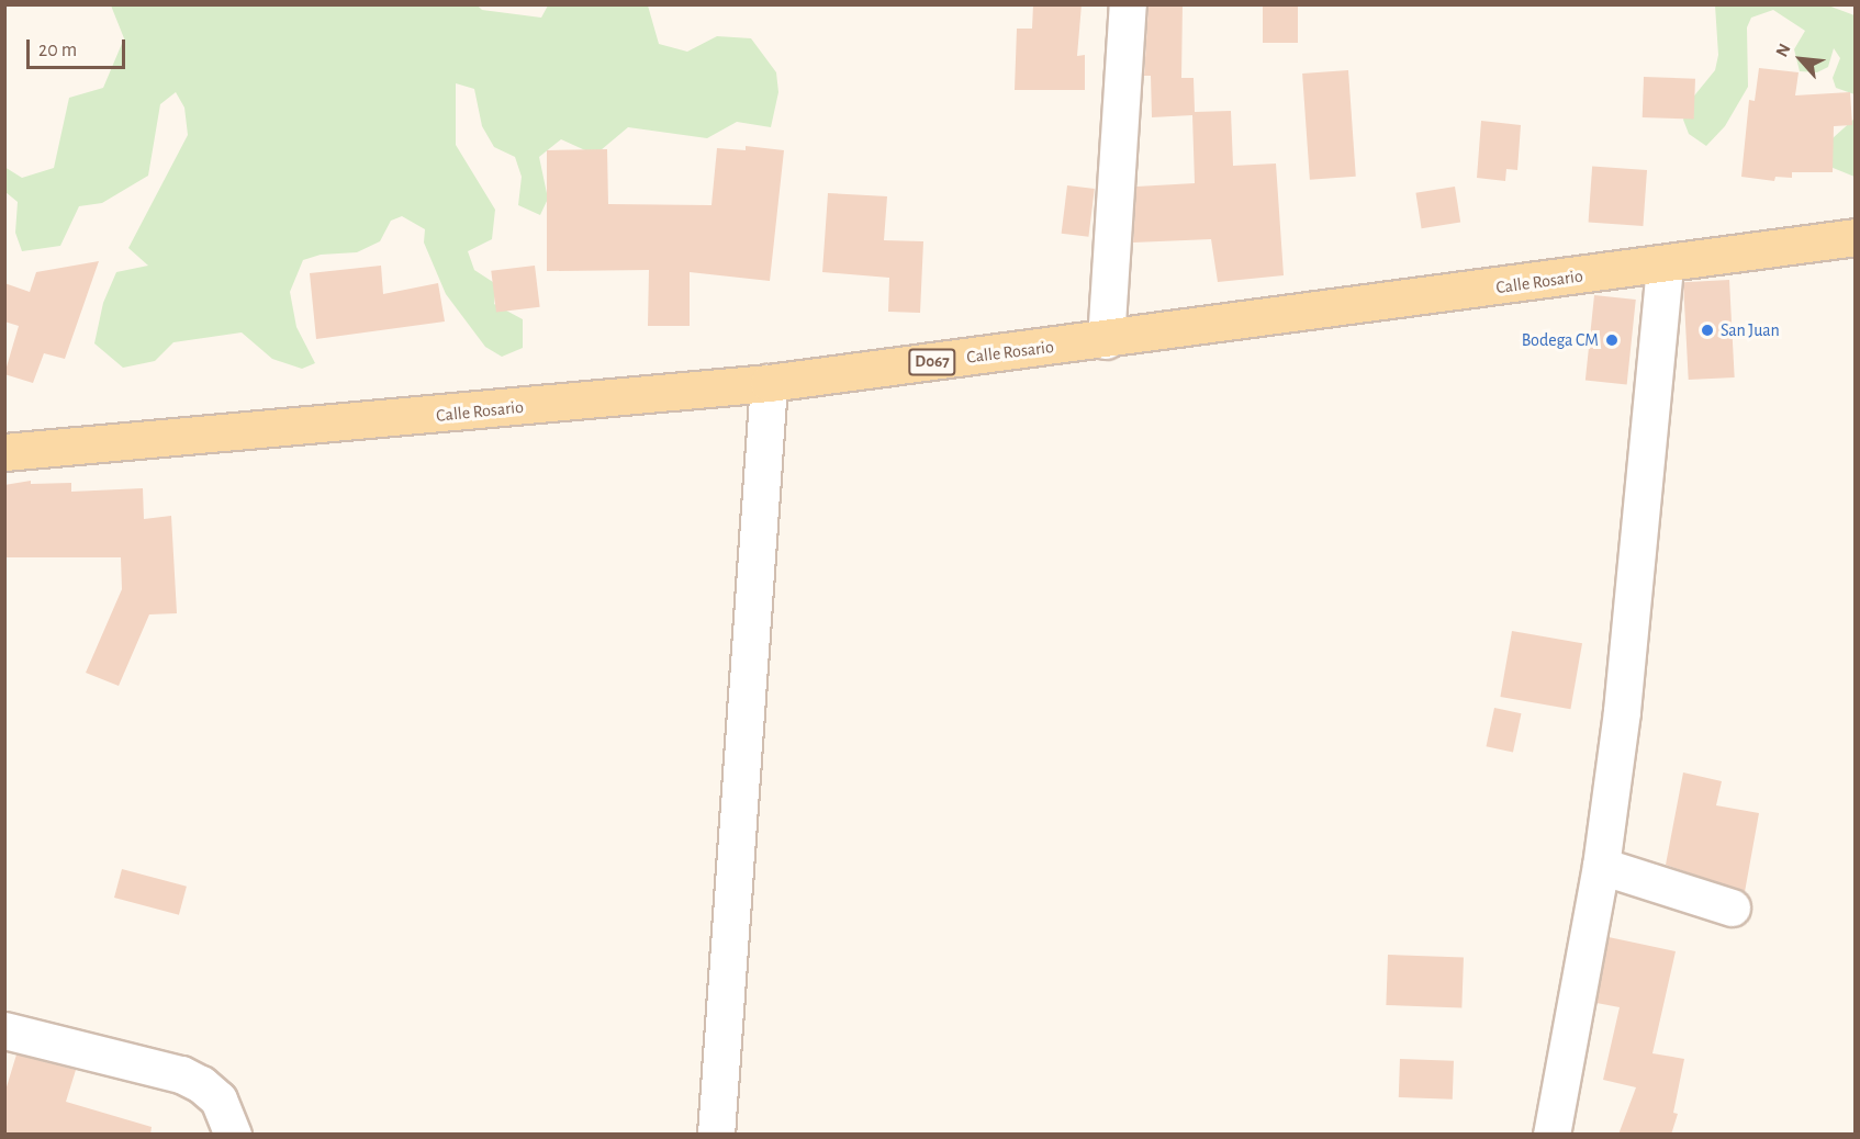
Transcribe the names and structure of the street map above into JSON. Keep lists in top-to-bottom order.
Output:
{
  "streets": {
    "main road": ["Calle Rosario", "D067"]
  },
  "places": ["San Juan", "Bodega CM"],
  "scale_bar": "20 m",
  "north": "top left"
}
